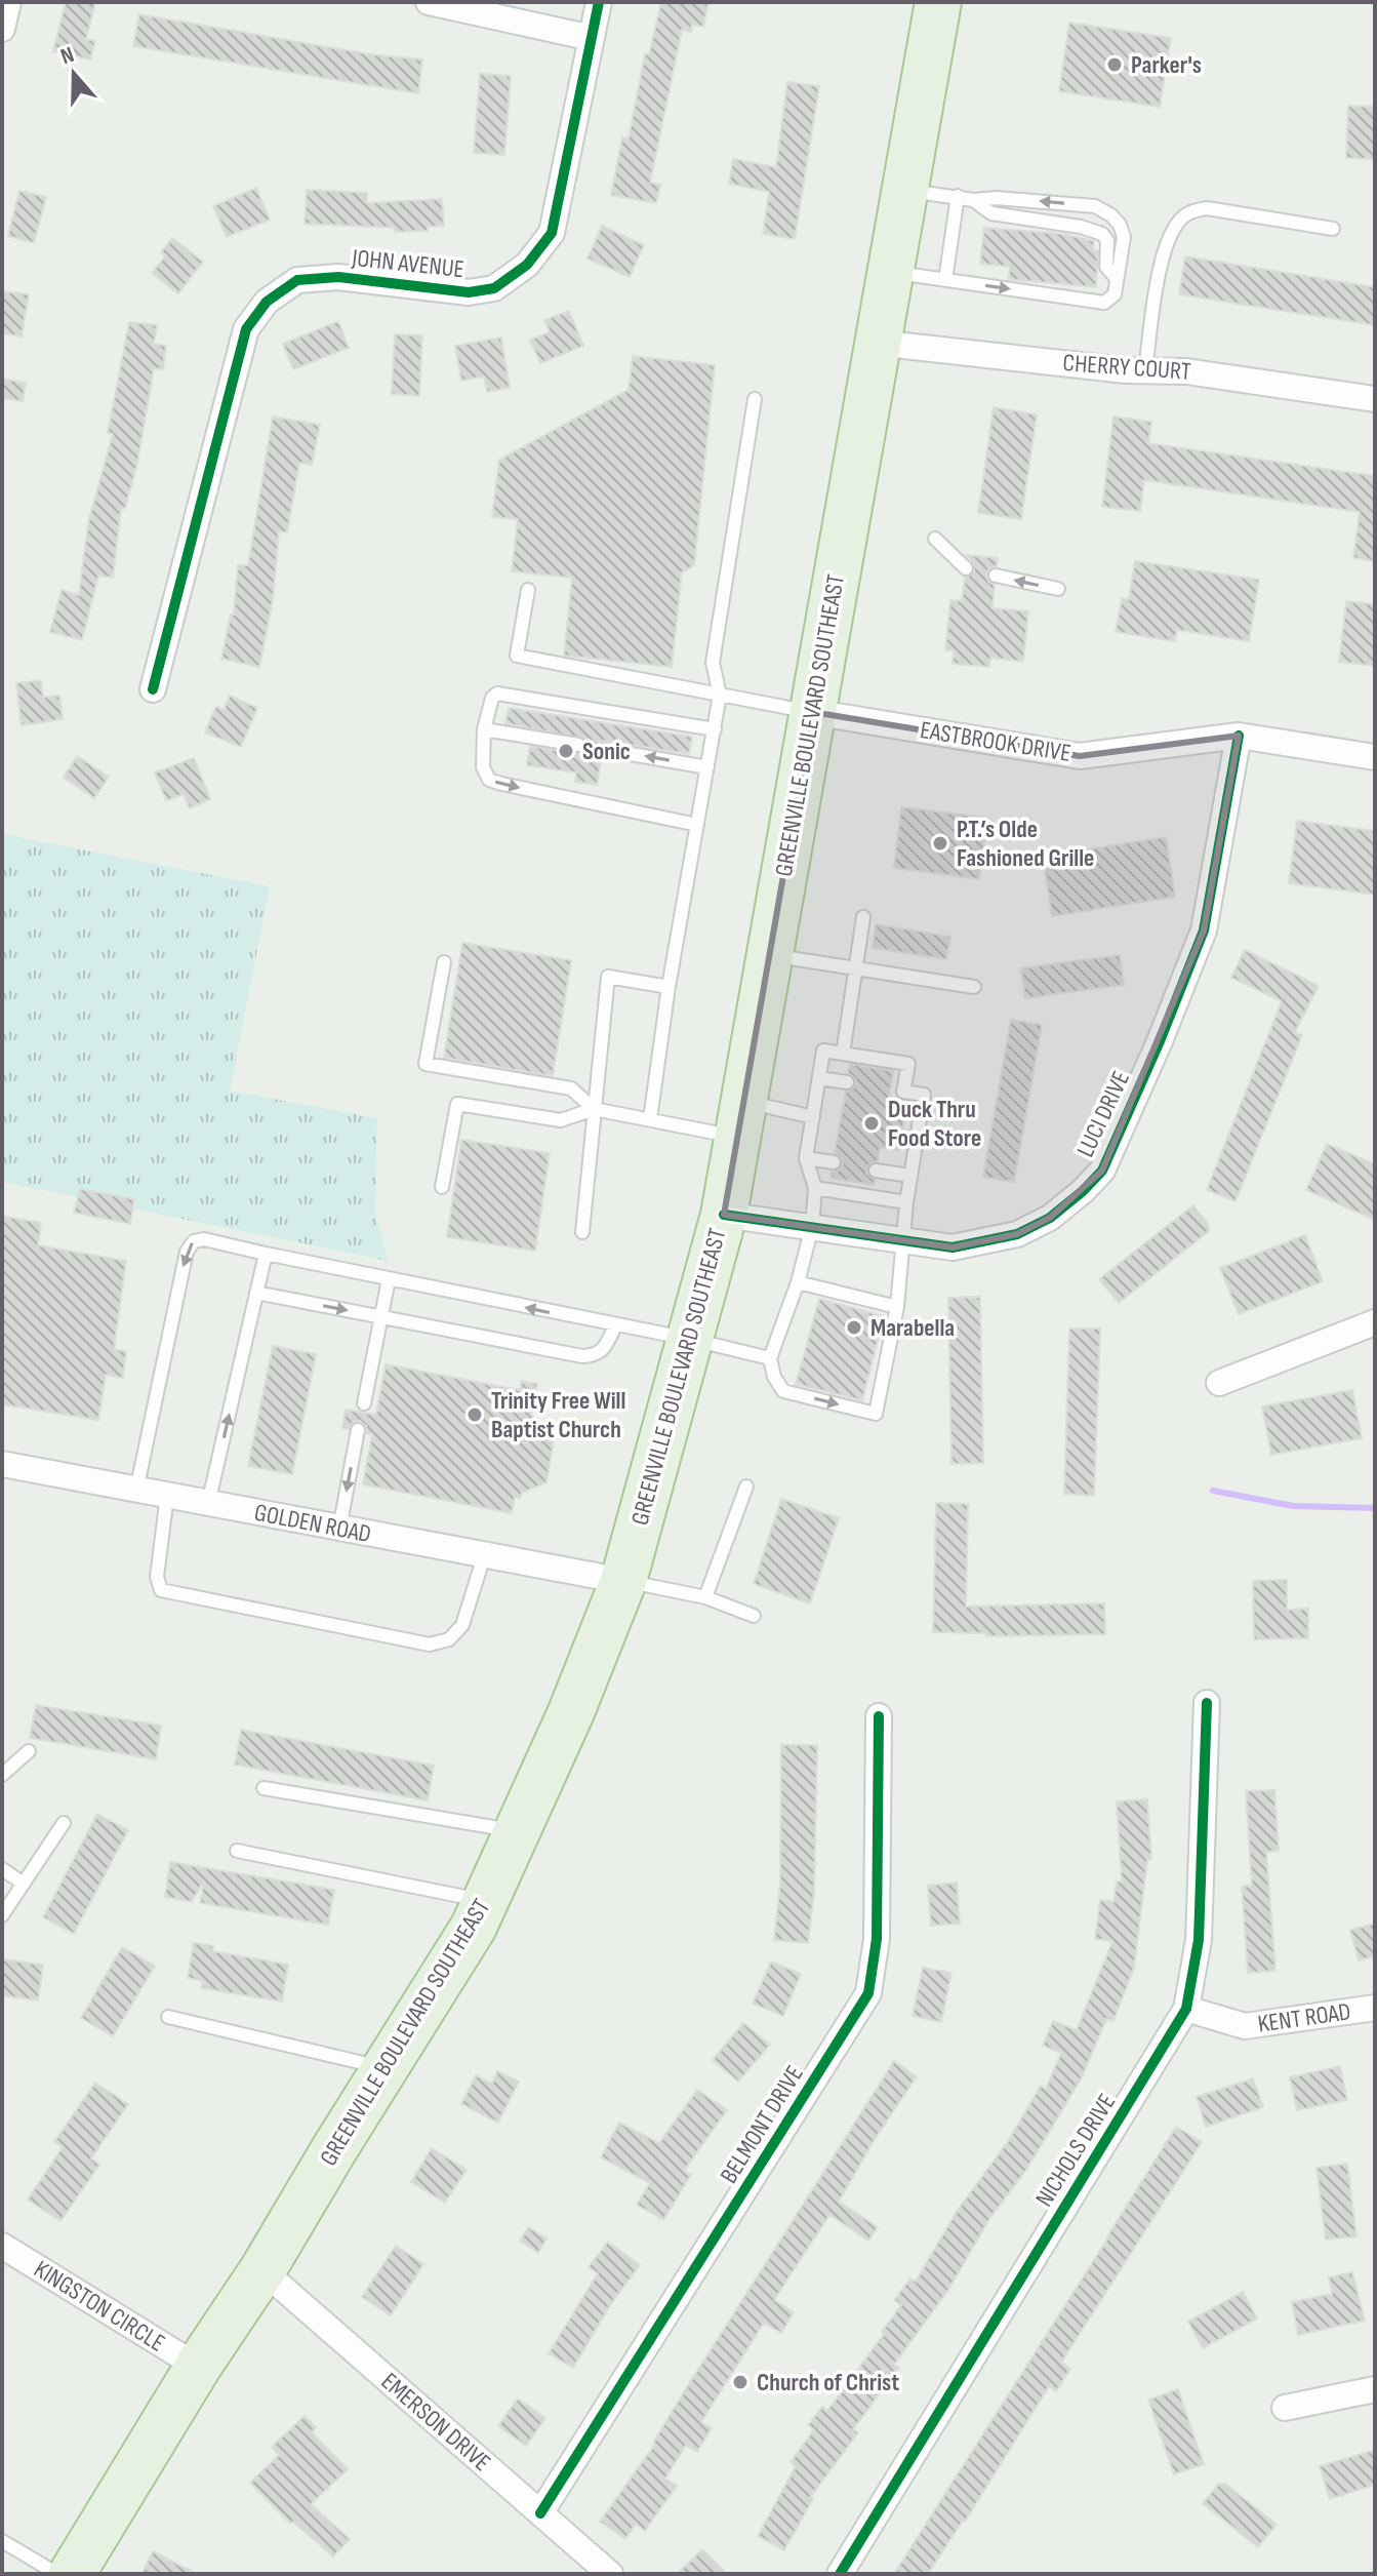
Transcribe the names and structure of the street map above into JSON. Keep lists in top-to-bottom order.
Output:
{
  "streets": {
    "highway": ["GREENVILLE BOULEVARD SOUTHEAST"],
    "street": [
      "JOHN AVENUE",
      "CHERRY COURT",
      "EASTBROOK DRIVE",
      "LUCI DRIVE",
      "GOLDEN ROAD",
      "KENT ROAD",
      "BELMONT DRIVE",
      "NICHOLS DRIVE",
      "KINGSTON CIRCLE",
      "EMERSON DRIVE"
    ]
  },
  "crossings": [
    ["CHERRY COURT", "GREENVILLE BOULEVARD SOUTHEAST"],
    ["GREENVILLE BOULEVARD SOUTHEAST", "EASTBROOK DRIVE"],
    ["GREENVILLE BOULEVARD SOUTHEAST", "LUCI DRIVE"],
    ["GREENVILLE BOULEVARD SOUTHEAST", "GOLDEN ROAD"],
    ["GREENVILLE BOULEVARD SOUTHEAST", "KINGSTON CIRCLE"],
    ["GREENVILLE BOULEVARD SOUTHEAST", "EMERSON DRIVE"],
    ["EASTBROOK DRIVE", "LUCI DRIVE"],
    ["KENT ROAD", "NICHOLS DRIVE"],
    ["BELMONT DRIVE", "EMERSON DRIVE"]
  ],
  "places": [
    "Parker's",
    "Sonic",
    "P.T.’s Olde Fashioned Grille",
    "Duck Thru Food Store",
    "Marabella",
    "Trinity Free Will Baptist Church",
    "Church of Christ"
  ],
  "north": "top"
}
